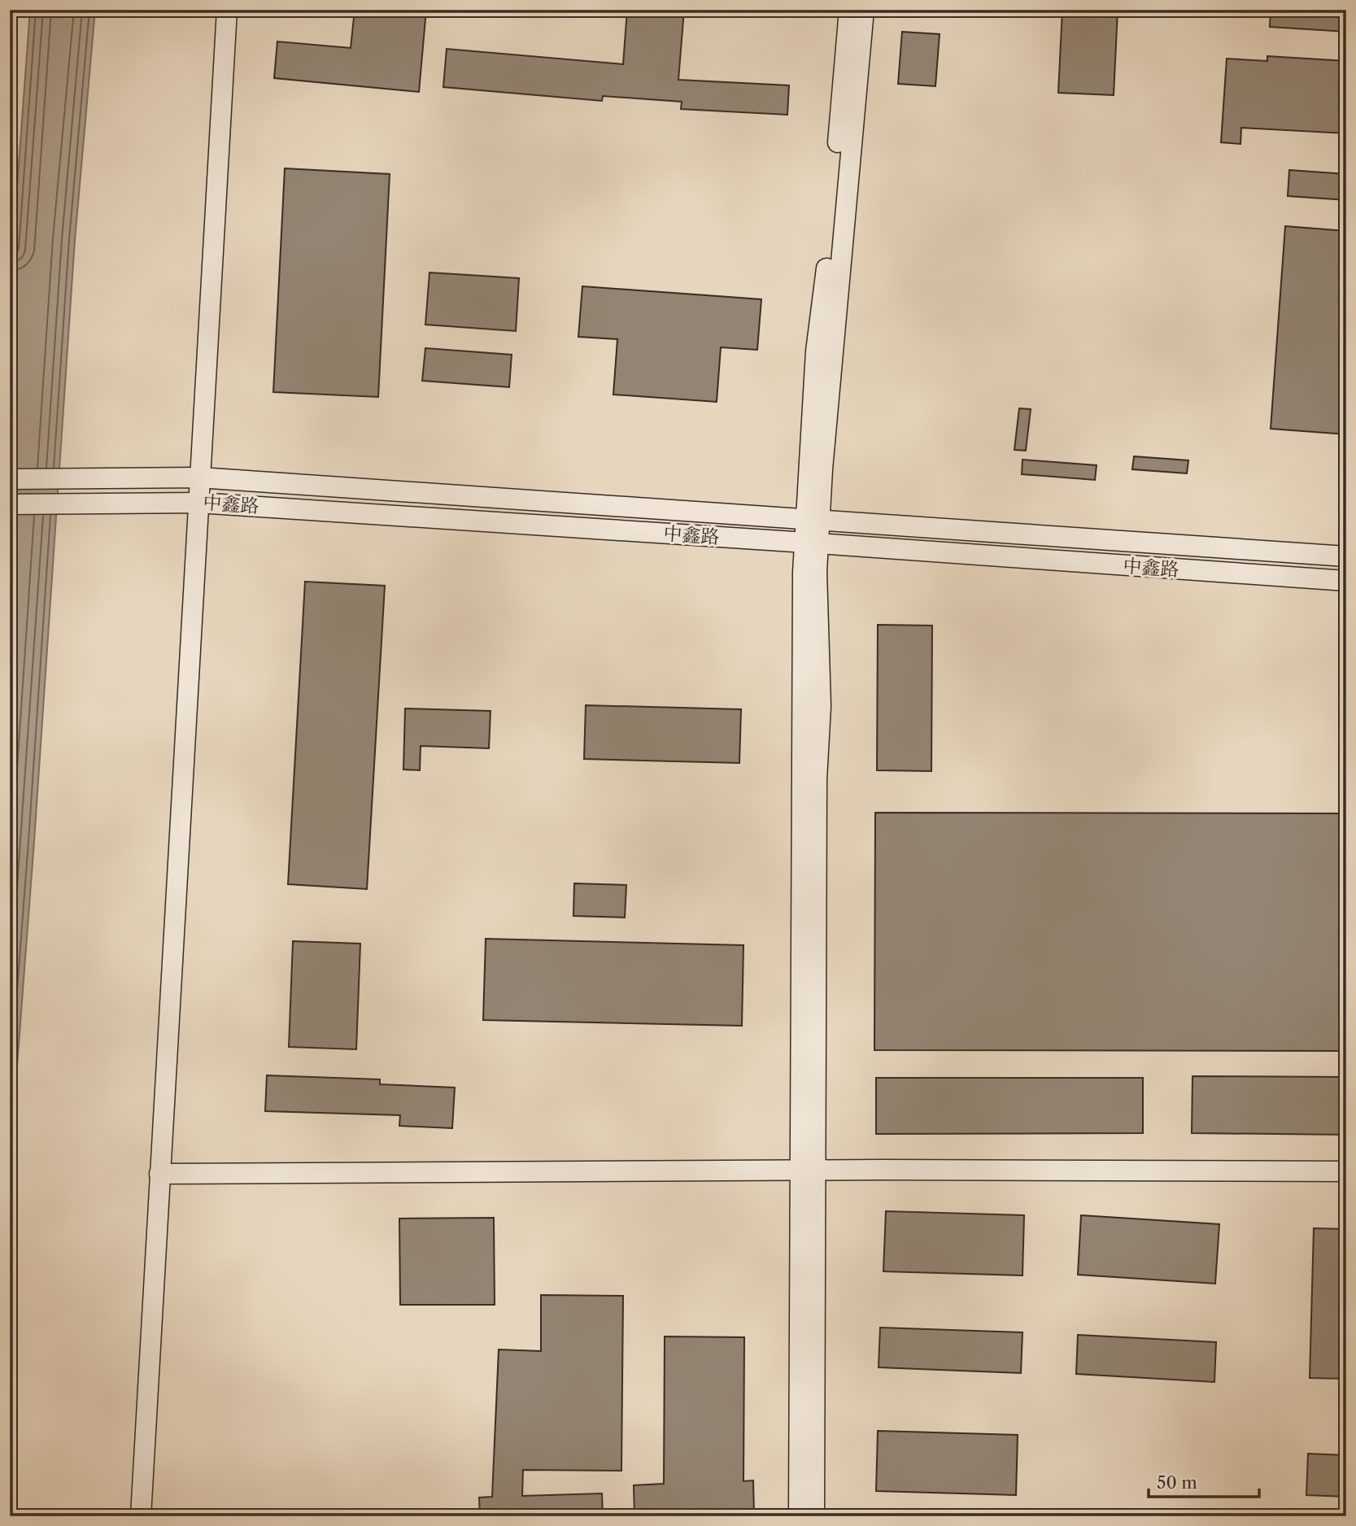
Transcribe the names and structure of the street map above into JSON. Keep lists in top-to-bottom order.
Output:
{
  "streets": {
    "street": ["中鑫路"]
  },
  "scale_bar": "50 m"
}
